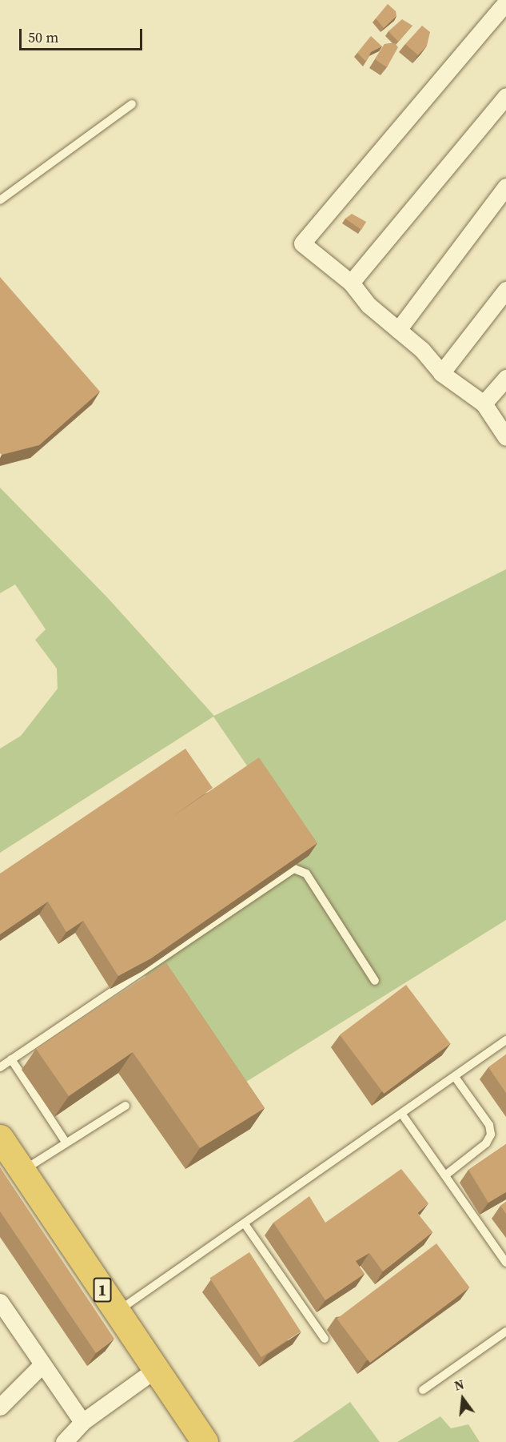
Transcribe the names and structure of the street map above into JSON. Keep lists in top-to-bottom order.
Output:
{
  "streets": {
    "highway": ["1"]
  },
  "scale_bar": "50 m",
  "north": "top"
}
